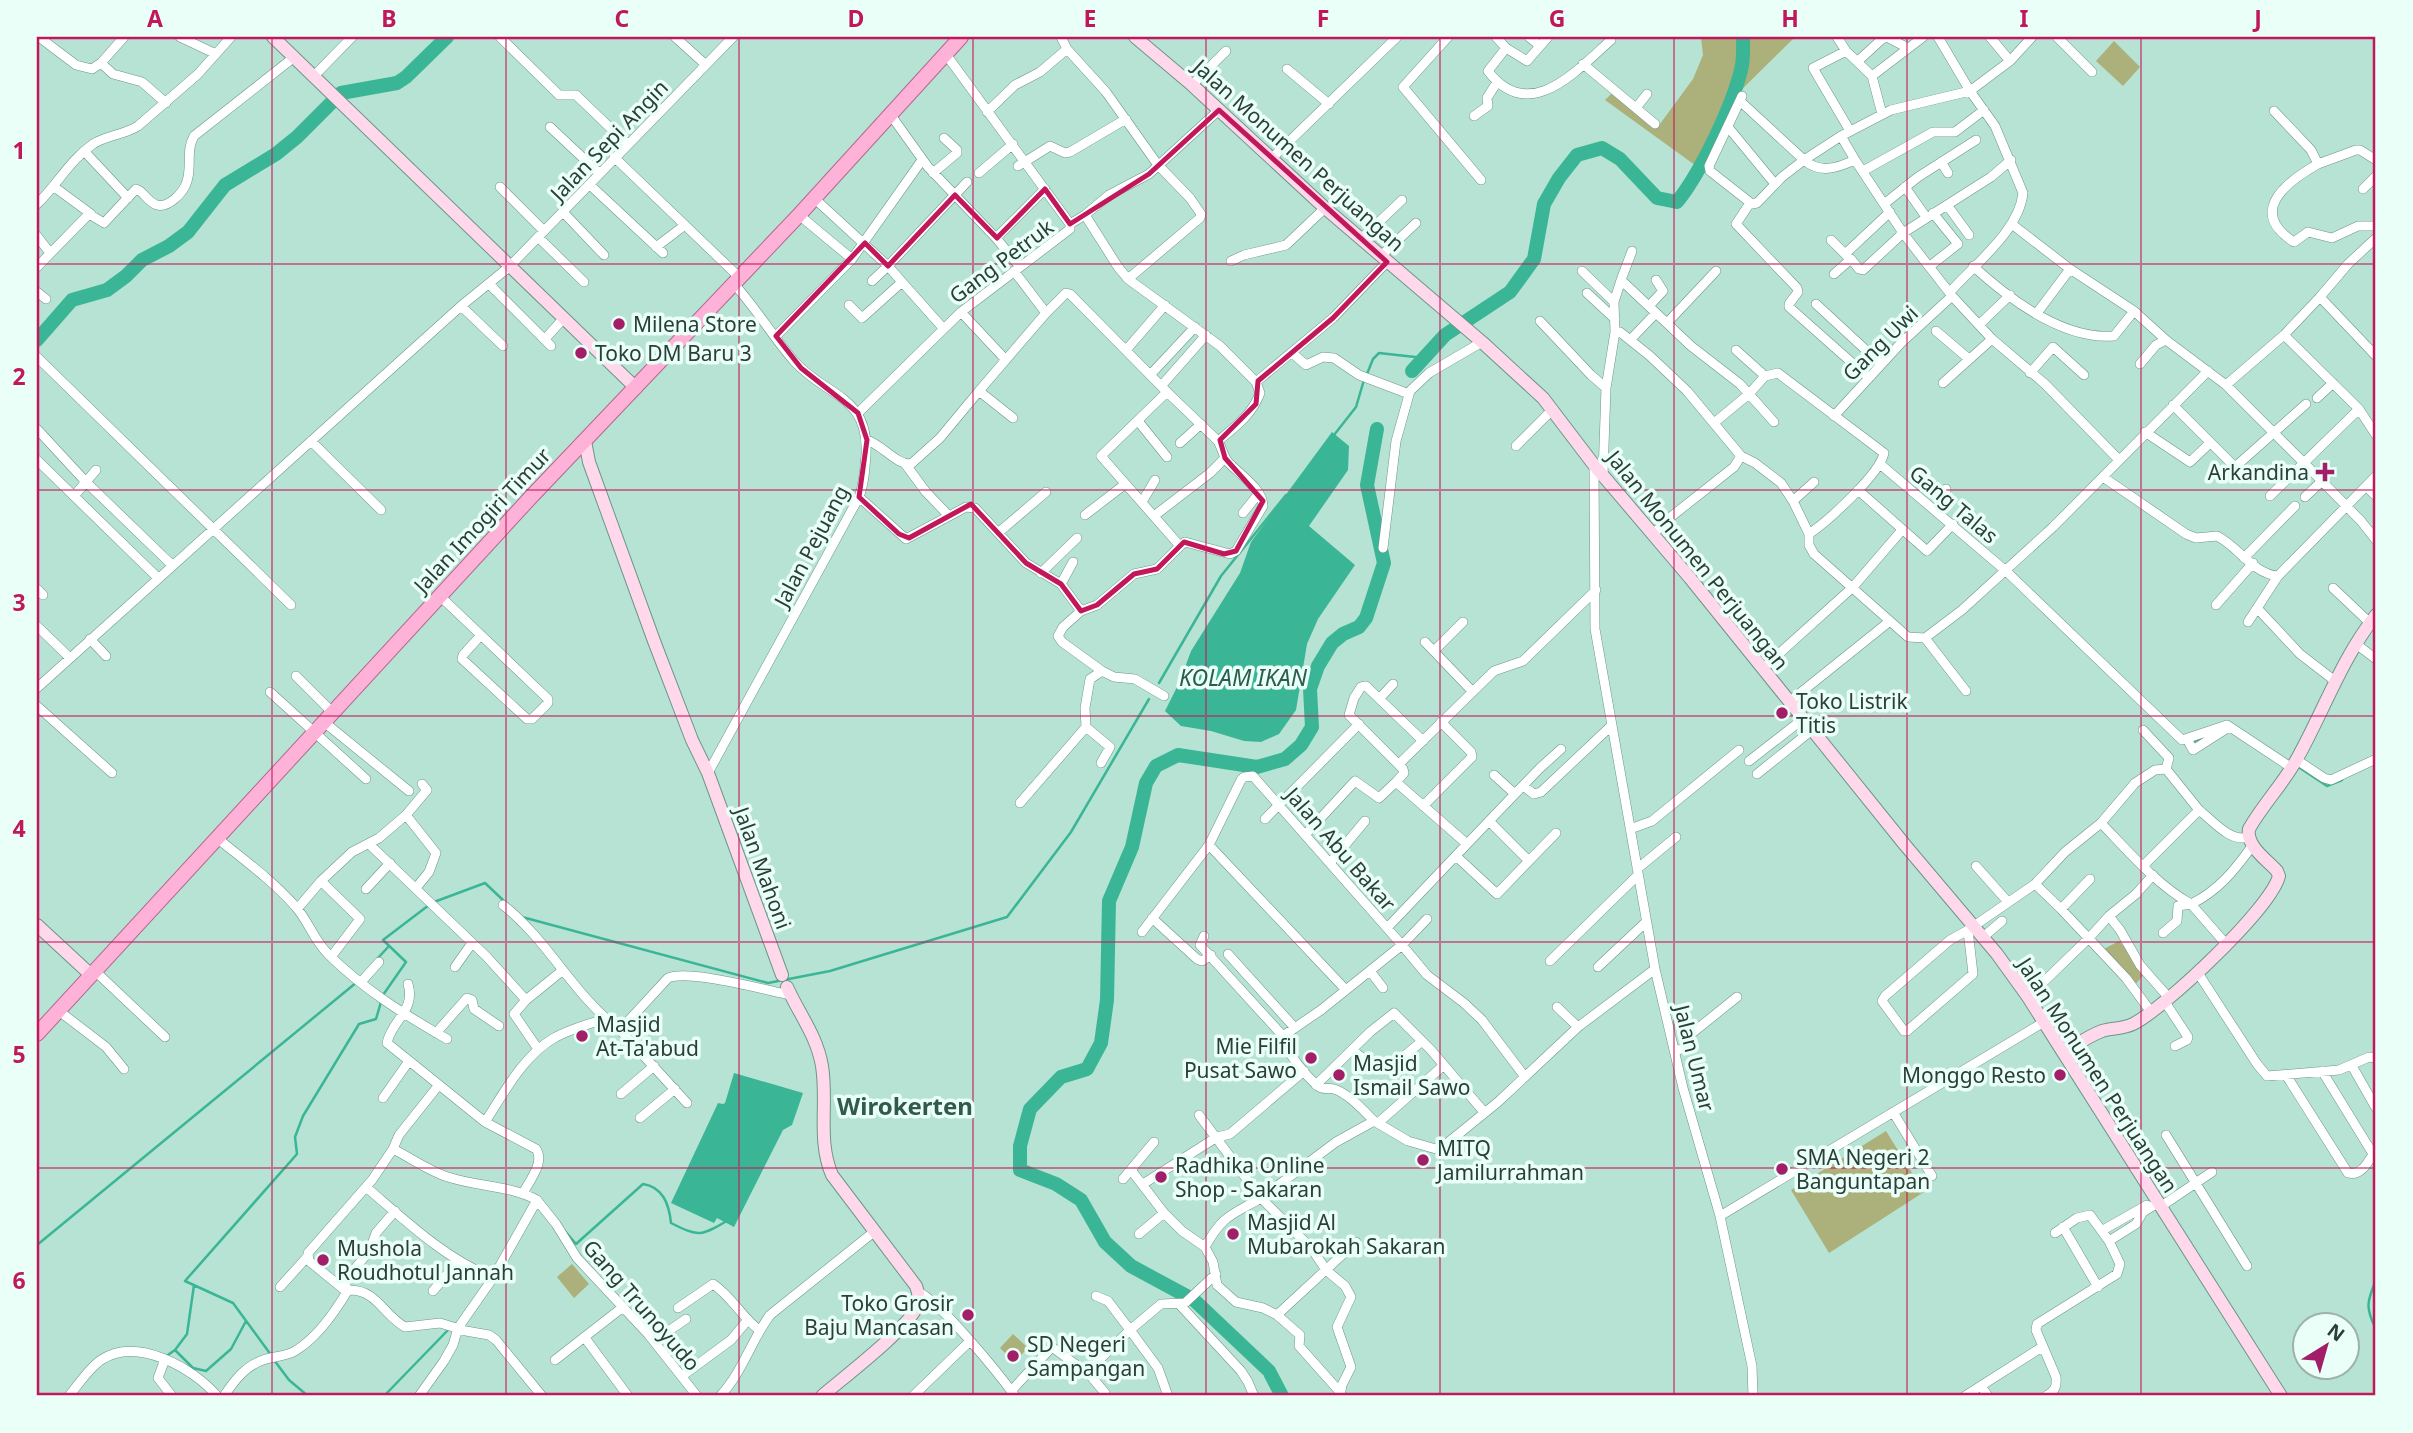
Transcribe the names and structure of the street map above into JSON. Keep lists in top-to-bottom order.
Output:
{
  "streets": {
    "main road": ["Jalan Imogiri Timur"],
    "street": [
      "Jalan Sepi Angin",
      "Jalan Monumen Perjuangan",
      "Gang Petruk",
      "Gang Uwi",
      "Gang Talas",
      "Jalan Pejuang",
      "Jalan Abu Bakar",
      "Jalan Mahoni",
      "Jalan Umar",
      "Gang Trunoyudo"
    ]
  },
  "crossings": [
    ["Jalan Sepi Angin", "Jalan Pejuang"],
    ["Jalan Monumen Perjuangan", "Jalan Umar"],
    ["Gang Petruk", "Jalan Imogiri Timur"],
    ["Gang Petruk", "Jalan Pejuang"],
    ["Jalan Imogiri Timur", "Jalan Pejuang"],
    ["Jalan Imogiri Timur", "Jalan Mahoni"],
    ["Jalan Pejuang", "Jalan Mahoni"]
  ],
  "districts": ["Wirokerten"],
  "water": ["KOLAM IKAN"],
  "places": {
    "other": [
      "Milena Store",
      "Toko DM Baru 3",
      "Toko Listrik Titis",
      "Masjid At-Ta'abud",
      "Mie Filfil Pusat Sawo",
      "Masjid Ismail Sawo",
      "Monggo Resto",
      "MITQ Jamilurrahman",
      "SMA Negeri 2 Banguntapan",
      "Radhika Online Shop - Sakaran",
      "Masjid Al Mubarokah Sakaran",
      "Mushola Roudhotul Jannah",
      "Toko Grosir Baju Mancasan",
      "SD Negeri Sampangan"
    ],
    "health": ["Arkandina"]
  },
  "north": "top right",
  "grid": {
    "columns": [
      "A",
      "B",
      "C",
      "D",
      "E",
      "F",
      "G",
      "H",
      "I",
      "J"
    ],
    "rows": [
      "1",
      "2",
      "3",
      "4",
      "5",
      "6"
    ]
  }
}
